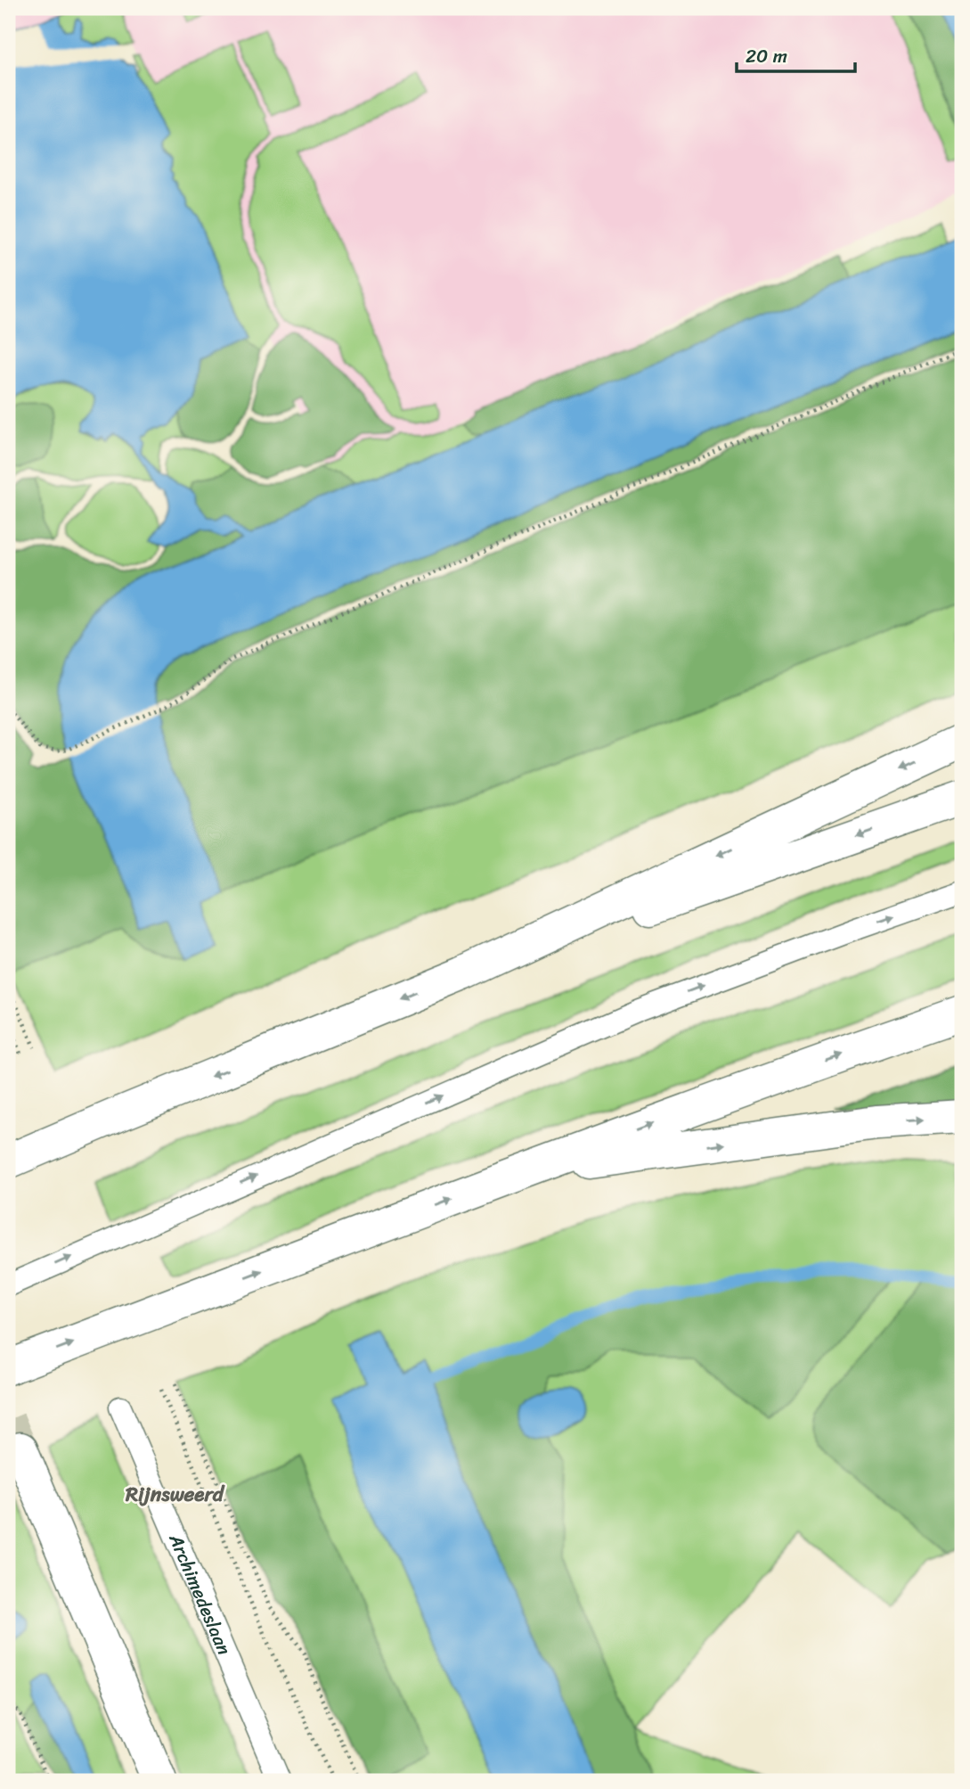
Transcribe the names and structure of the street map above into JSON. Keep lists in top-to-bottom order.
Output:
{
  "streets": {
    "lane": ["Archimedeslaan"]
  },
  "districts": ["Rijnsweerd"],
  "scale_bar": "20 m"
}
